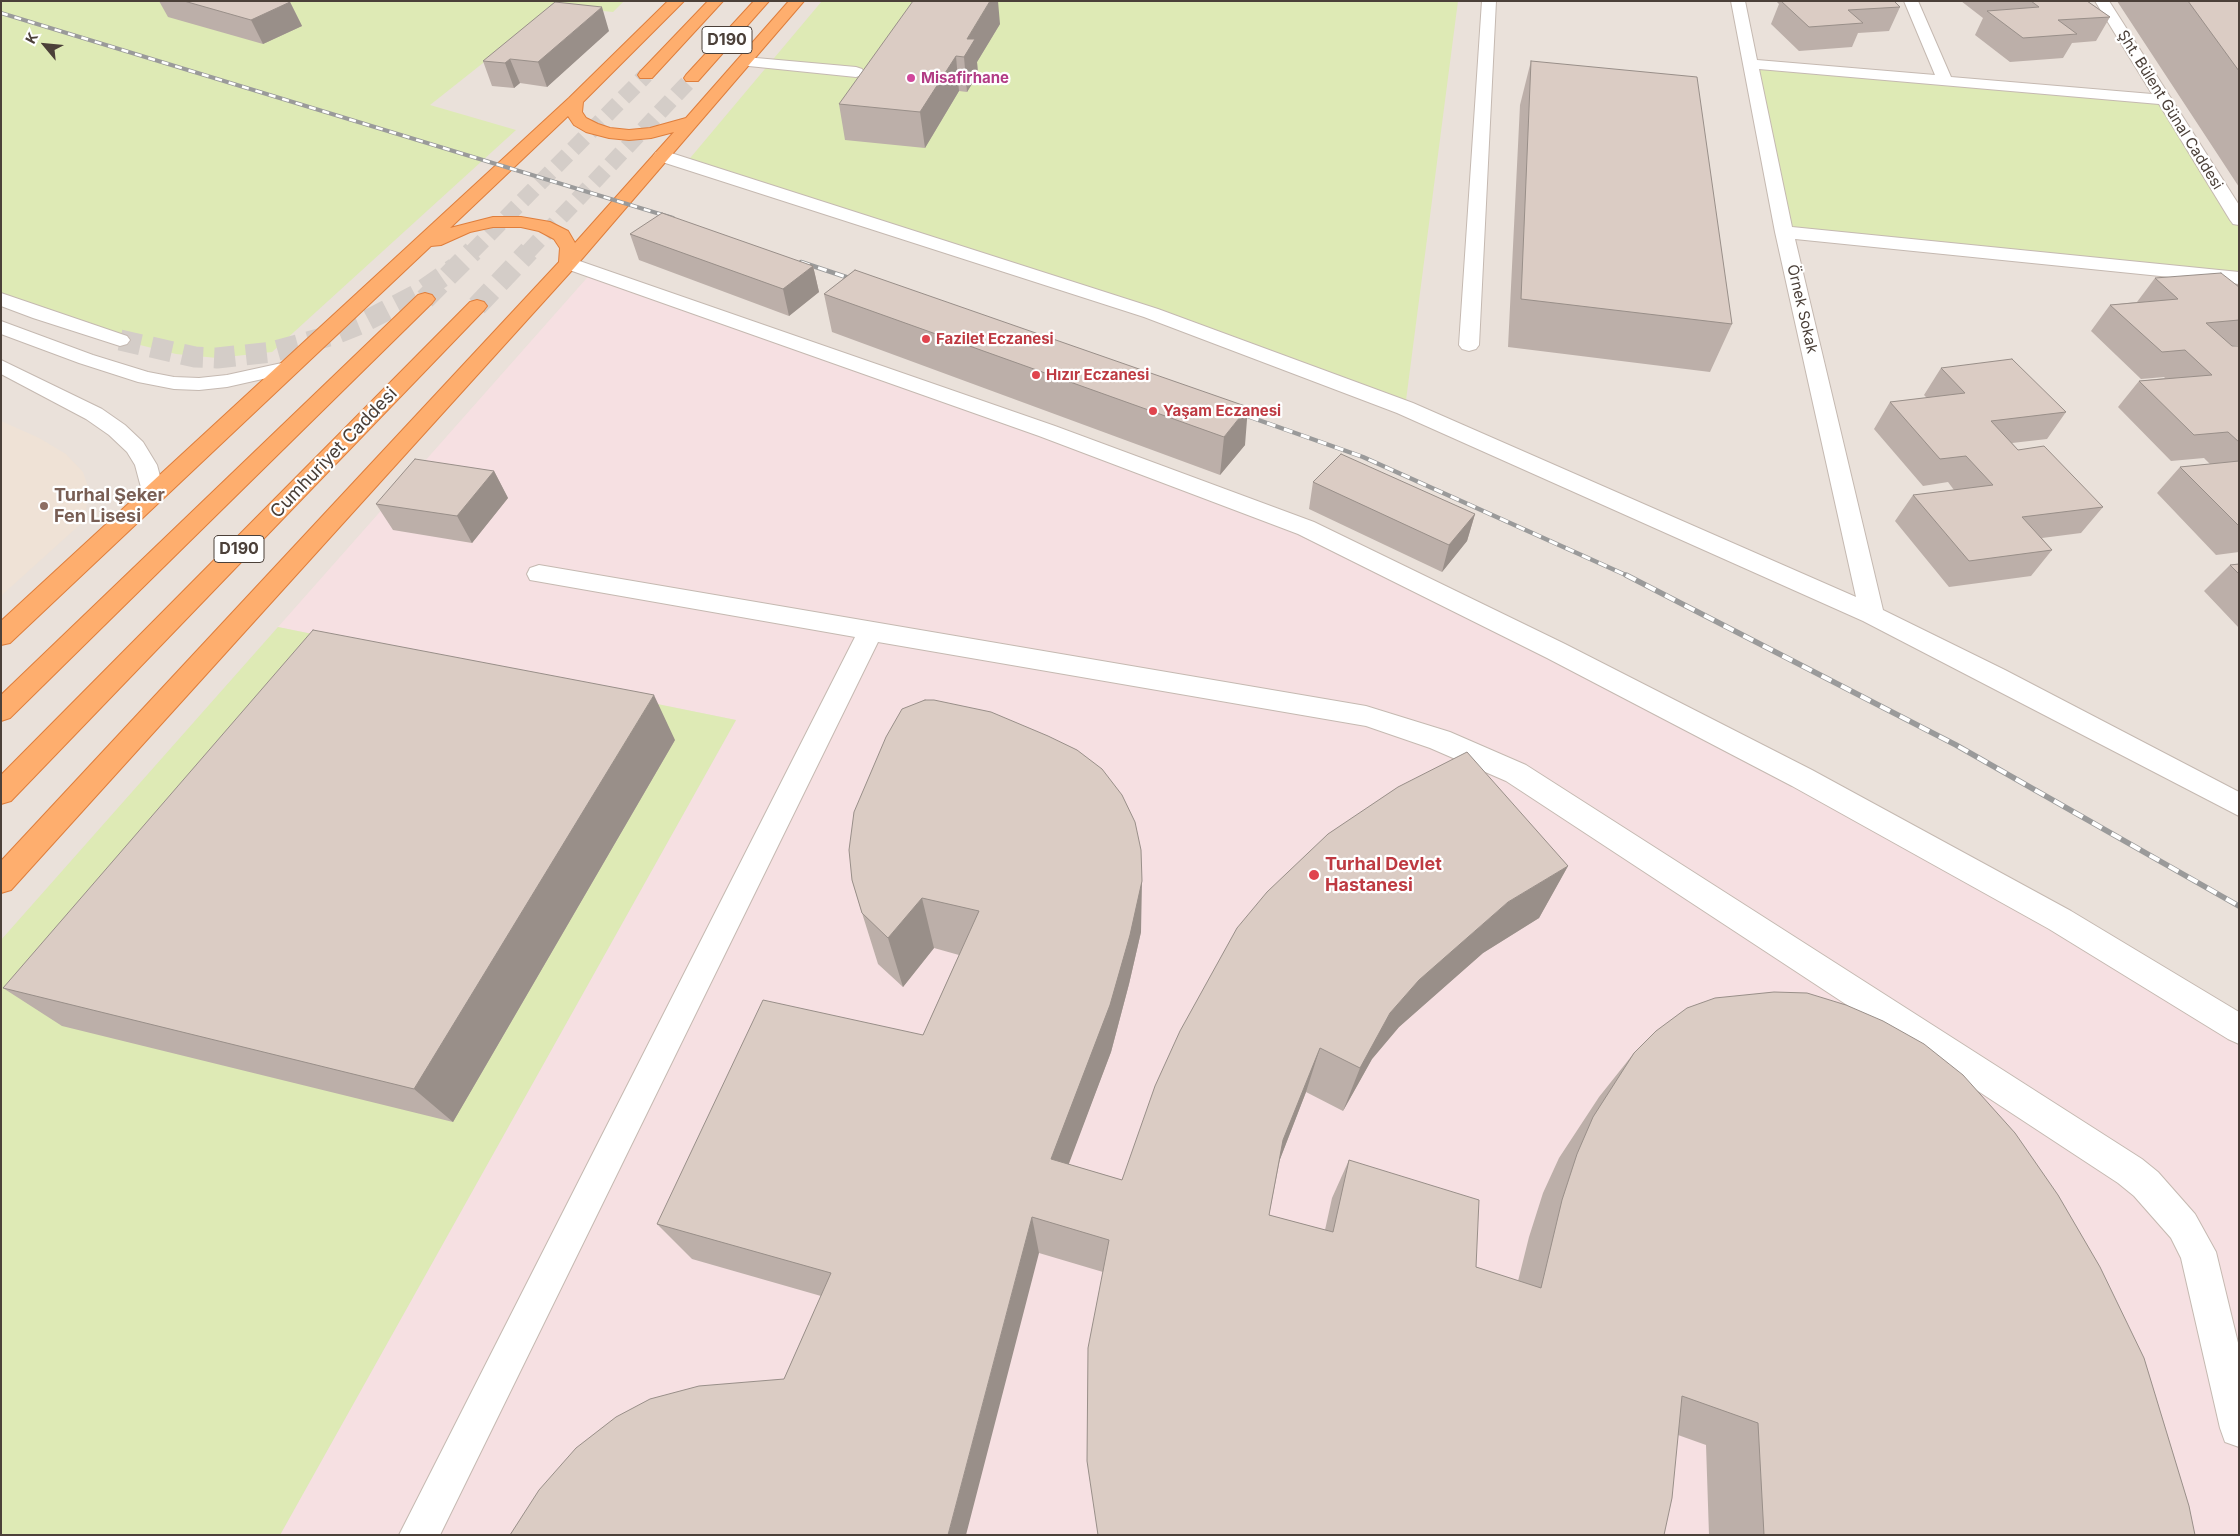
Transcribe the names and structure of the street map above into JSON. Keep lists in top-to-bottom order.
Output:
{
  "streets": {
    "highway": ["D190", "Cumhuriyet Caddesi"],
    "street": ["Şht. Bülent Günal Caddesi", "Örnek Sokak"]
  },
  "places": [
    "Misafirhane",
    "Fazilet Eczanesi",
    "Hızır Eczanesi",
    "Yaşam Eczanesi",
    "Turhal Şeker Fen Lisesi",
    "Turhal Devlet Hastanesi"
  ],
  "north": "top left"
}
